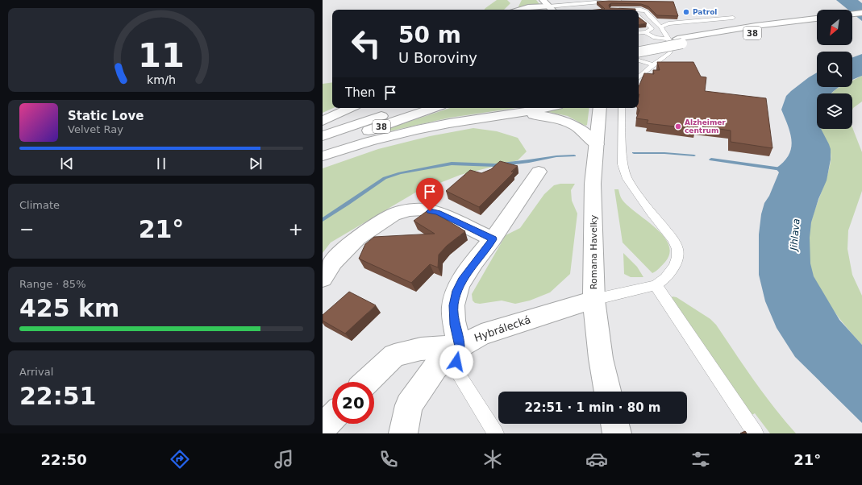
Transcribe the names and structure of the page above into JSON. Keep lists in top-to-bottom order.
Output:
{
  "streets": {
    "main road": ["38", "Romana Havelky", "Hybrálecká"]
  },
  "crossings": [
    ["Romana Havelky", "Hybrálecká"]
  ],
  "water": ["Jihlava"],
  "places": ["Patrol", "Alzheimer centrum"],
  "north": "bottom left",
  "page": {
    "turn": ["50 m", "U Boroviny"],
    "then": "Then",
    "song": ["Static Love", "Velvet Ray"],
    "tile": [
      "Climate",
      ["Range · 85%", "425 km"],
      ["Arrival", "22:51"]
    ],
    "heat": ["−", "21°", "+"],
    "limit": "20",
    "trip": "22:51 · 1 min · 80 m",
    "tabs": ["22:50", "21°"],
    "gauge": ["11", "km/h"]
  }
}
